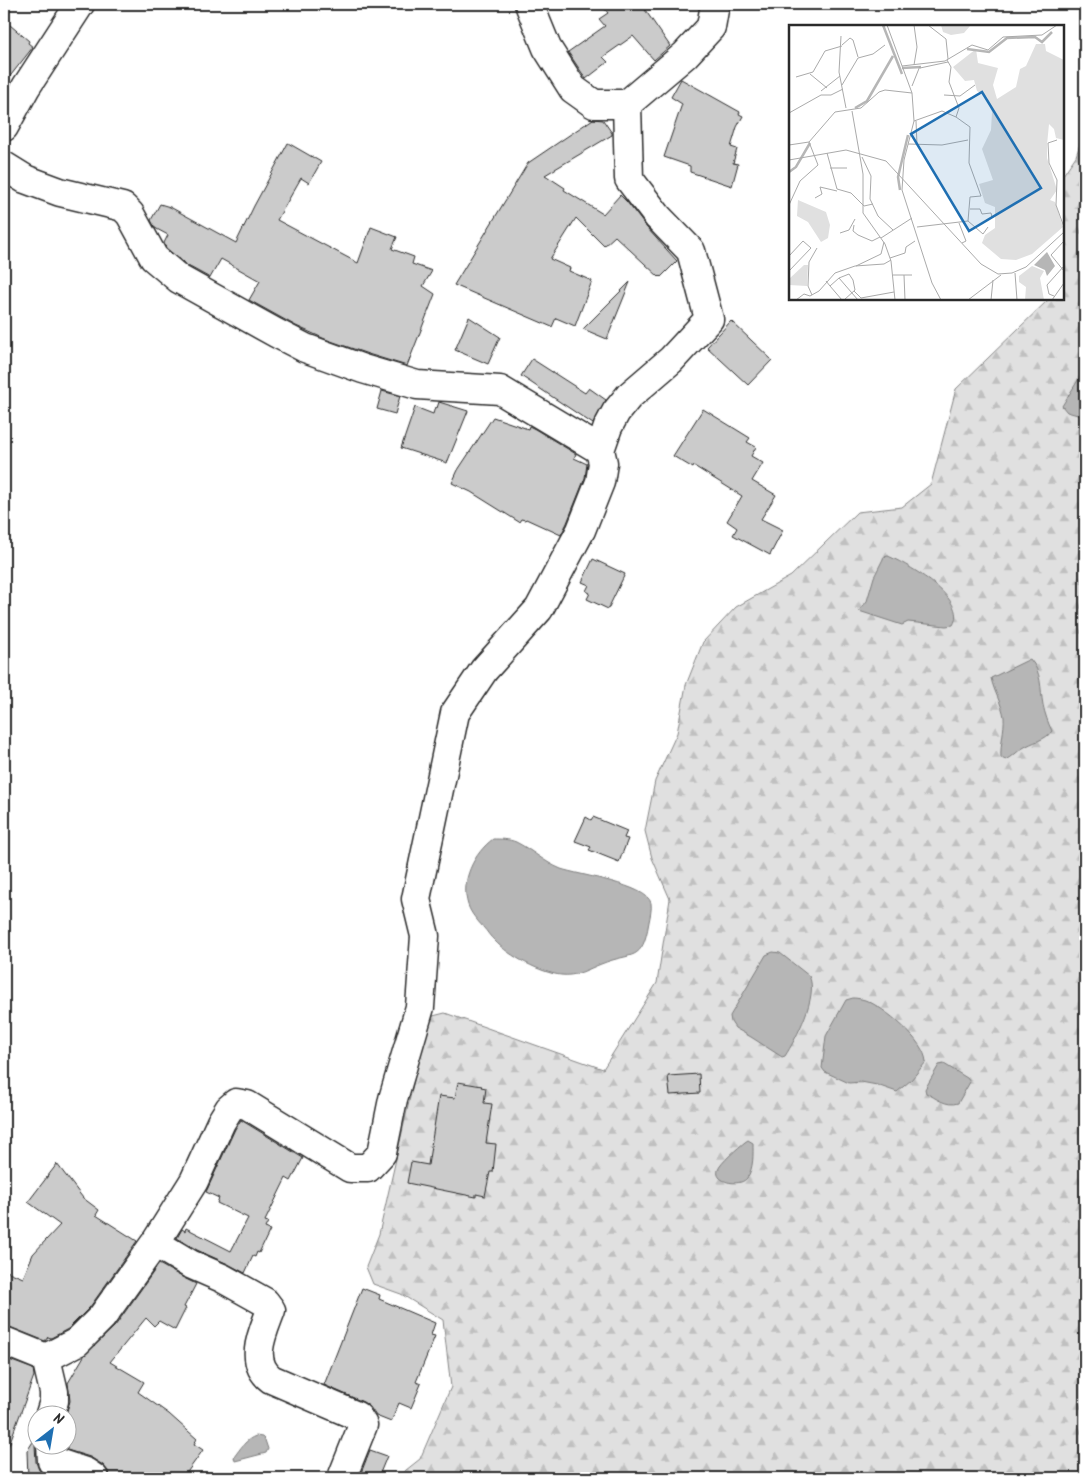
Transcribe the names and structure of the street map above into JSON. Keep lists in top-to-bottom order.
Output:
{
  "north": "top right"
}
